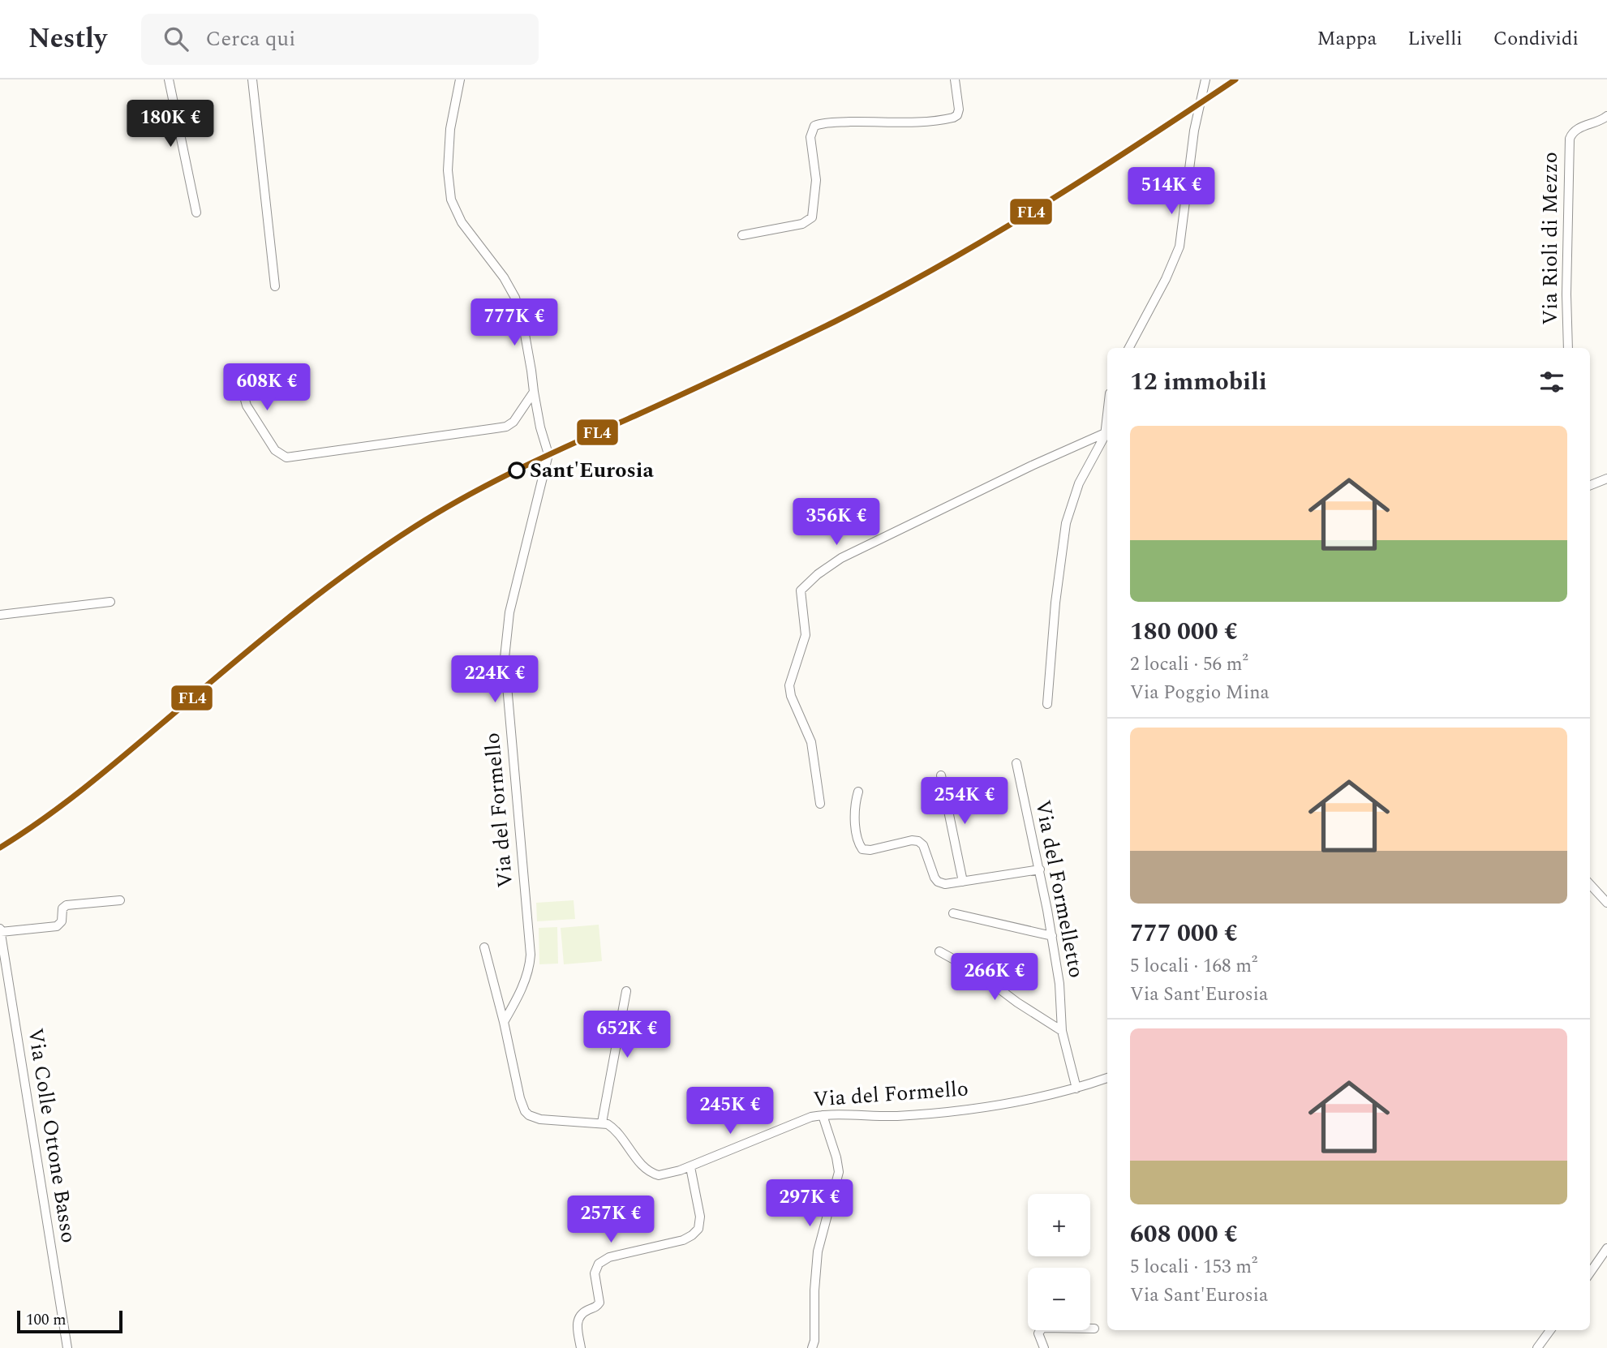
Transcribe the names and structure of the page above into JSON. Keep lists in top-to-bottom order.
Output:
{
  "streets": {
    "street": [
      "Via Rioli di Mezzo",
      "Via del Formello",
      "Via del Formelletto",
      "Via Colle Ottone Basso"
    ]
  },
  "crossings": [
    ["Via del Formello", "Via del Formelletto"]
  ],
  "places": ["Sant'Eurosia"],
  "lines": ["transit line FL4"],
  "scale_bar": "100 m",
  "page": {
    "header": "Nestly",
    "search": "Cerca qui",
    "nav": ["Mappa", "Livelli", "Condividi"],
    "price": [
      "180K €",
      "514K €",
      "777K €",
      "608K €",
      "356K €",
      "224K €",
      "254K €",
      "266K €",
      "652K €",
      "245K €",
      "297K €",
      "257K €"
    ],
    "heading": "12 immobili",
    "list": [
      {
        "name": "180 000 €",
        "note": "2 locali · 56 m² · Via Poggio Mina"
      },
      {
        "name": "777 000 €",
        "note": "5 locali · 168 m² · Via Sant'Eurosia"
      },
      {
        "name": "608 000 €",
        "note": "5 locali · 153 m² · Via Sant'Eurosia"
      }
    ],
    "map_buttons": ["+", "−"],
    "scale": "100 m"
  }
}
